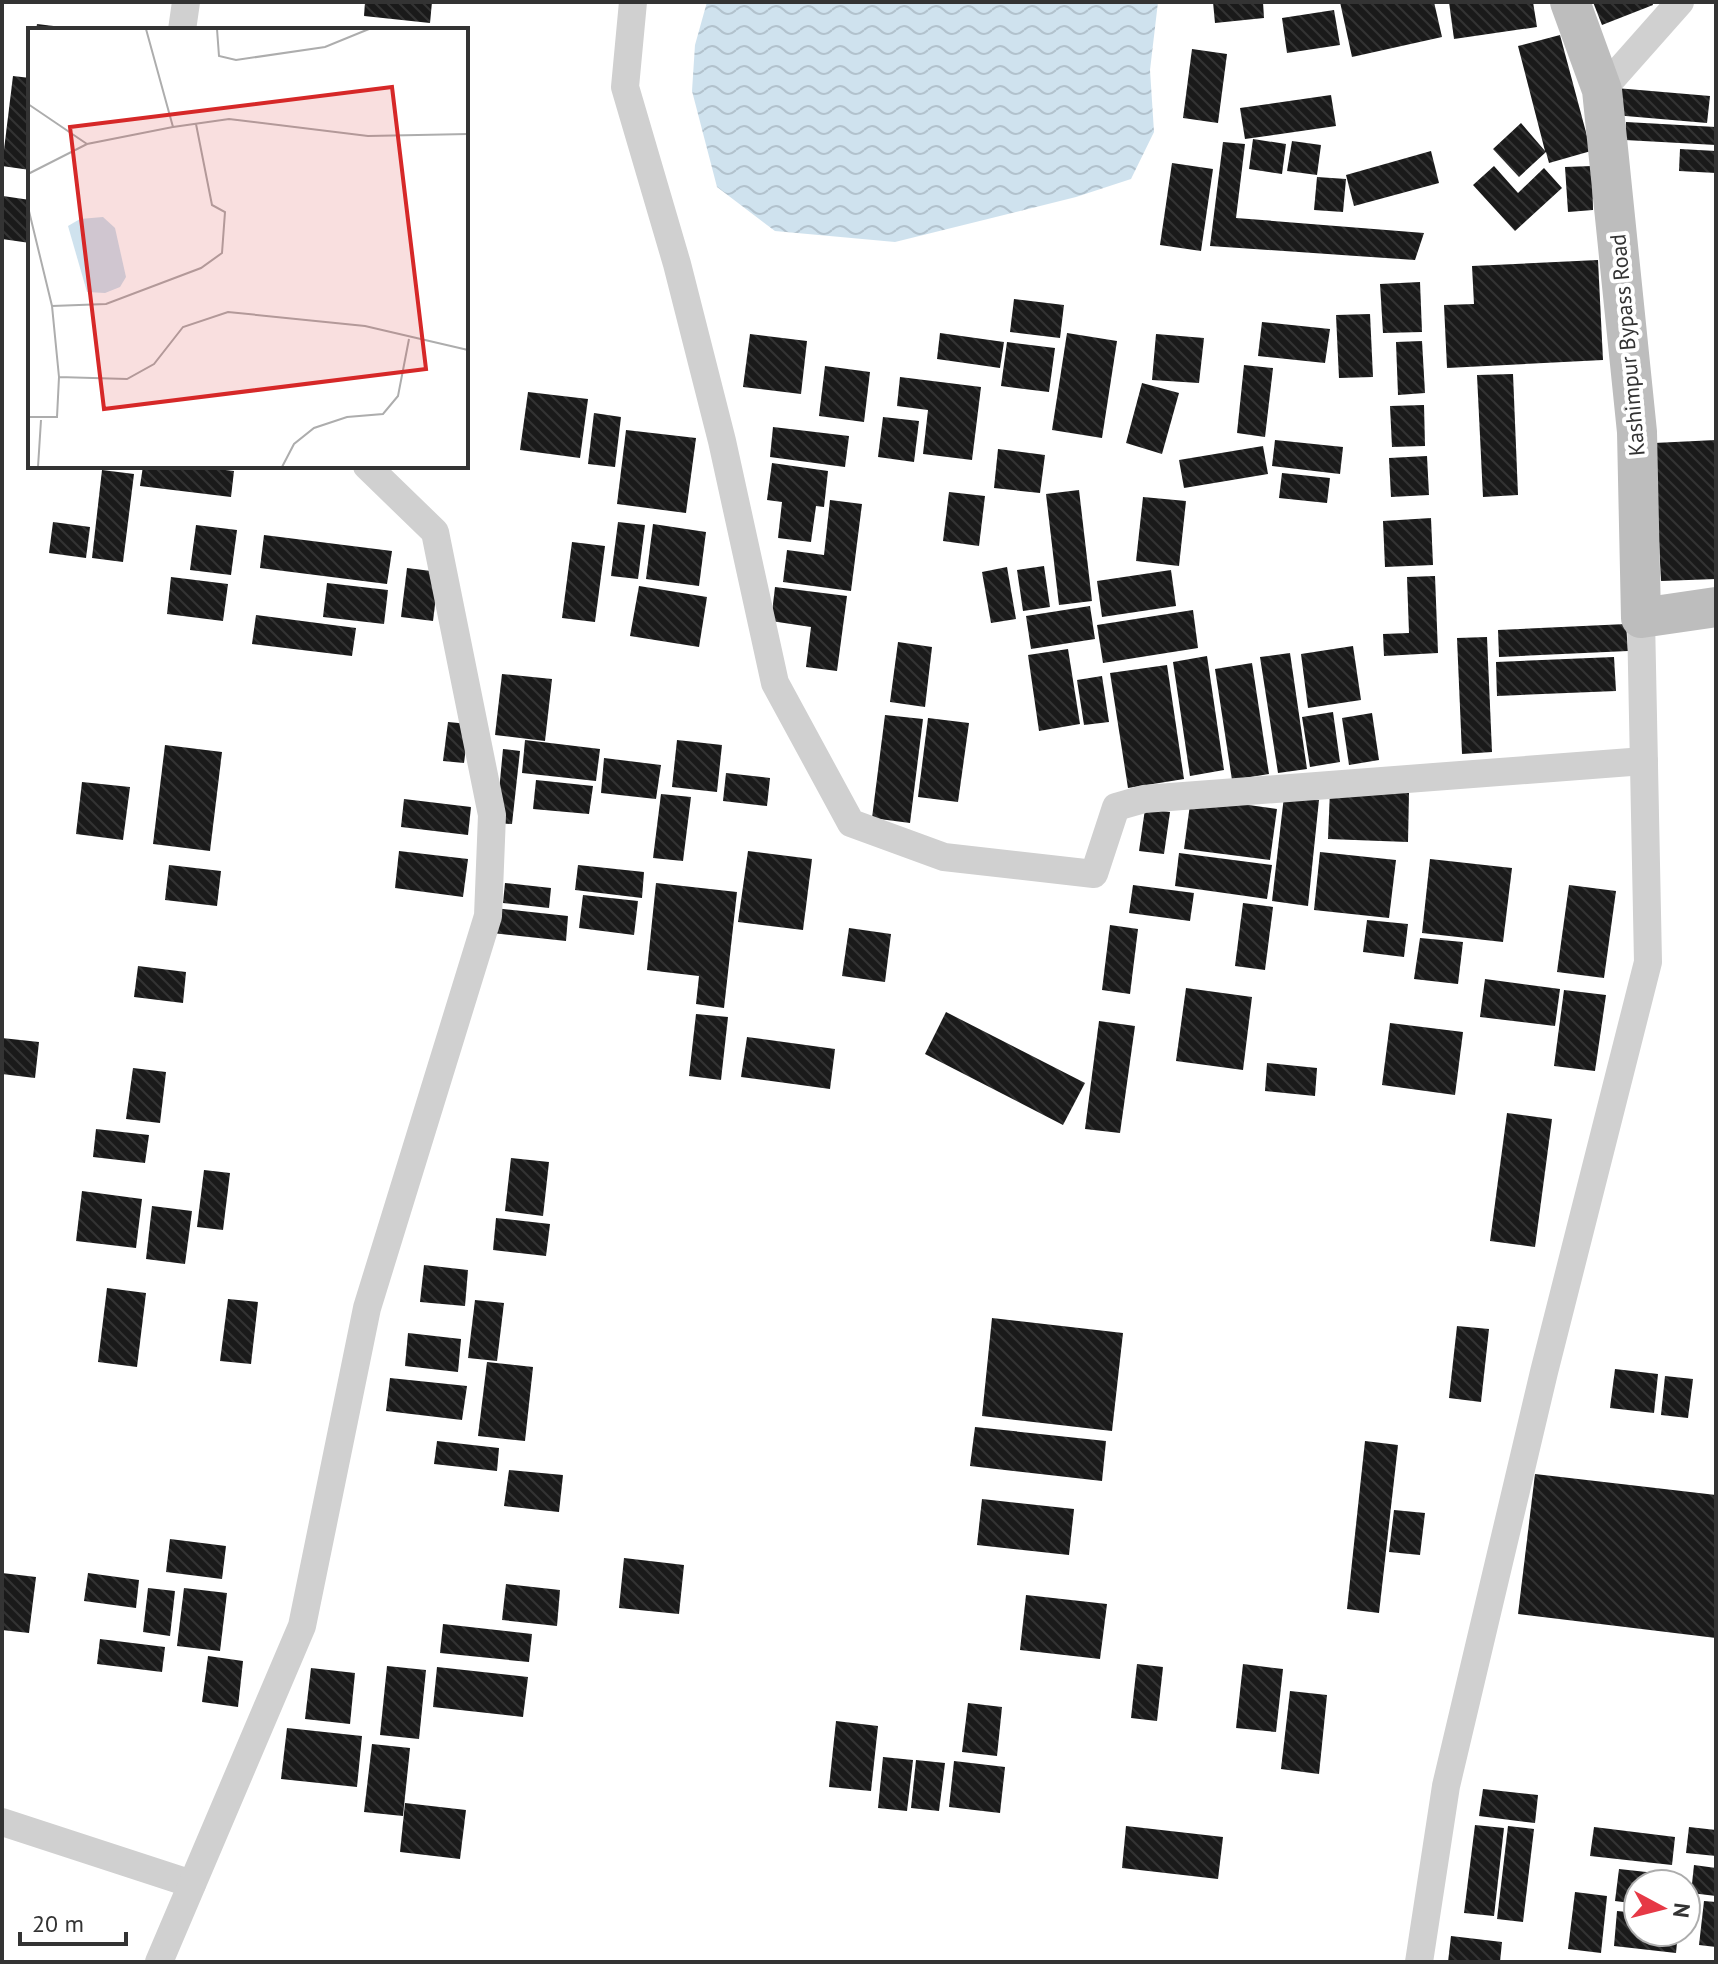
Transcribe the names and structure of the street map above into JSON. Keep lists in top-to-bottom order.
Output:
{
  "streets": {
    "main road": ["Kashimpur Bypass Road"]
  },
  "scale_bar": "20 m",
  "north": "right"
}
